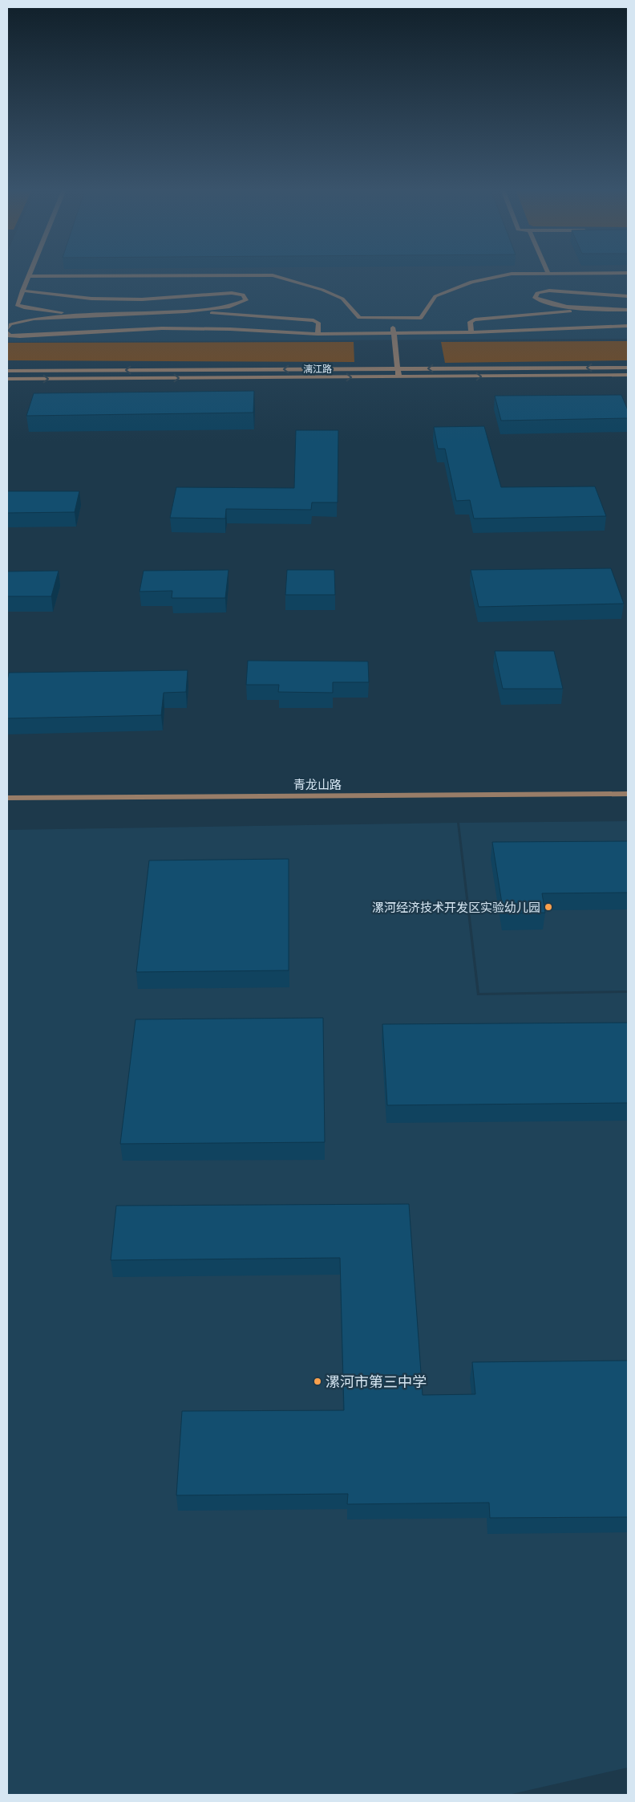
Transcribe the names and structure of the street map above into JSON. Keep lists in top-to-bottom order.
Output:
{
  "streets": {
    "street": ["漓江路", "青龙山路"]
  },
  "places": ["漯河经济技术开发区实验幼儿园", "漯河市第三中学"]
}
